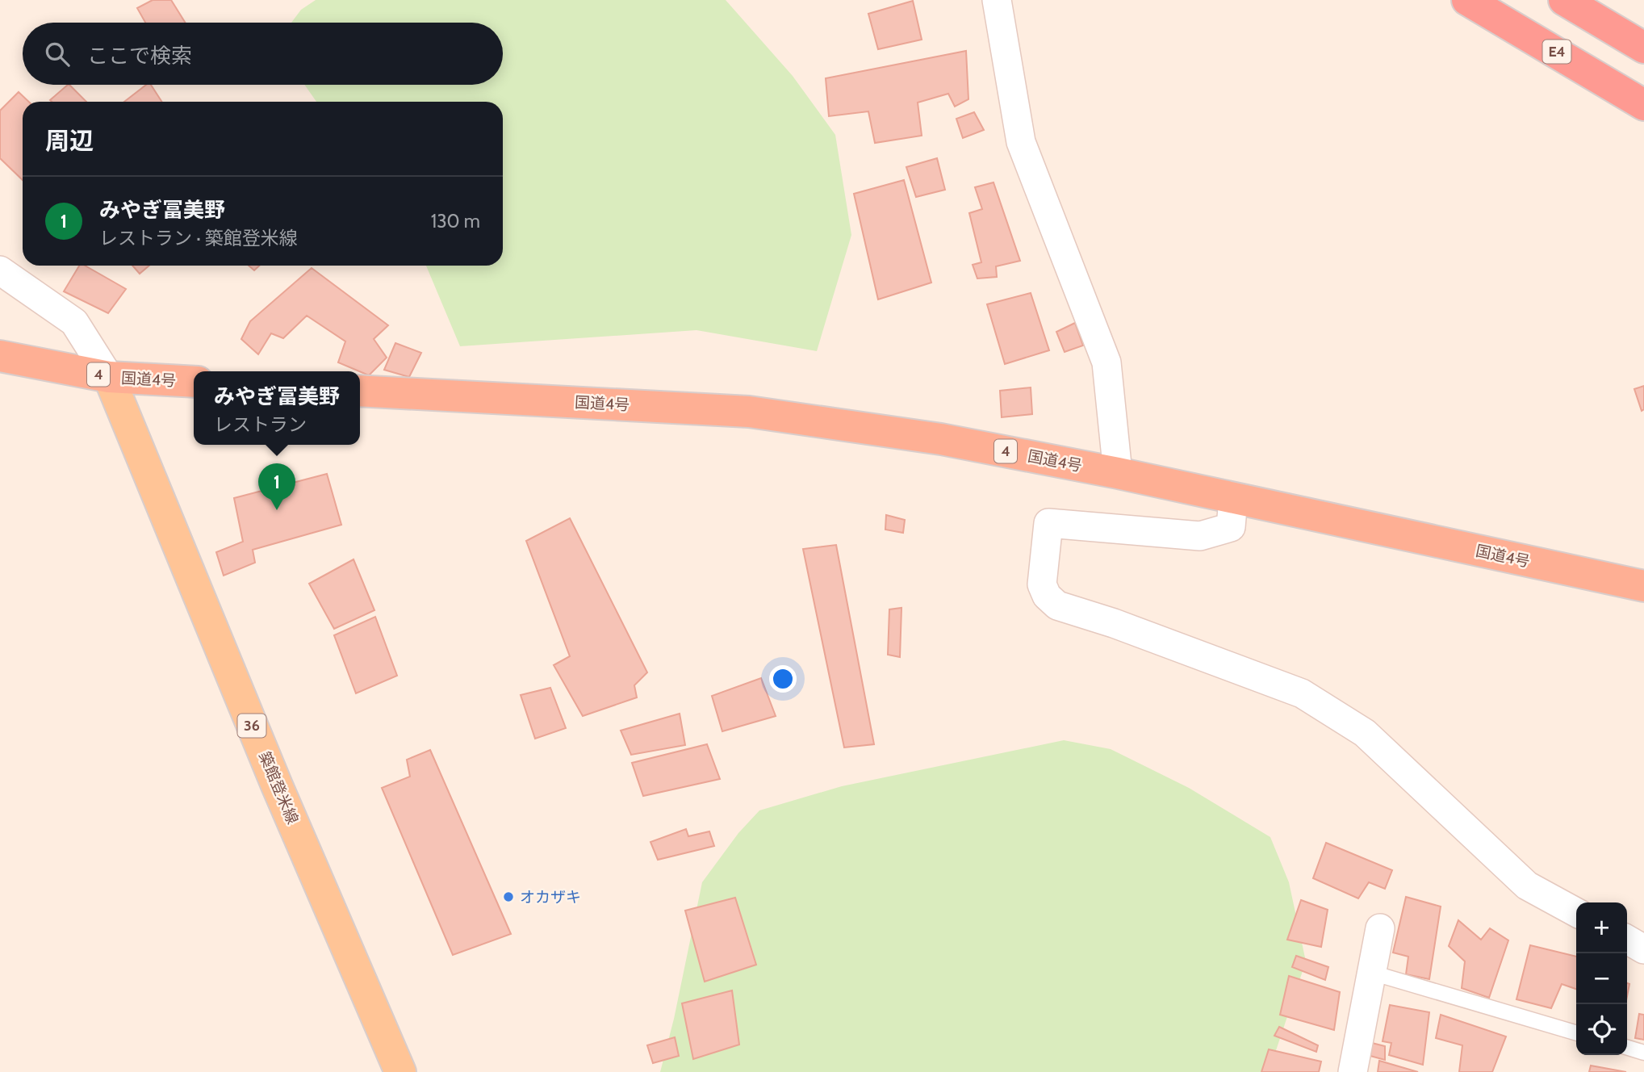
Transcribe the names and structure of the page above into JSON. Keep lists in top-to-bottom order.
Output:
{
  "streets": {
    "highway": ["E4", "4", "国道4号"],
    "main road": ["36", "築館登米線"]
  },
  "crossings": [
    ["国道4号", "築館登米線"]
  ],
  "places": ["オカザキ"],
  "page": {
    "search": "ここで検索",
    "heading": "周辺",
    "list": [
      {
        "mark": "1",
        "name": "みやぎ冨美野",
        "note": "レストラン · 築館登米線",
        "value": "130 m"
      }
    ],
    "popup": ["みやぎ冨美野", "レストラン"],
    "pins": "1",
    "map_buttons": ["+", "−"]
  }
}
